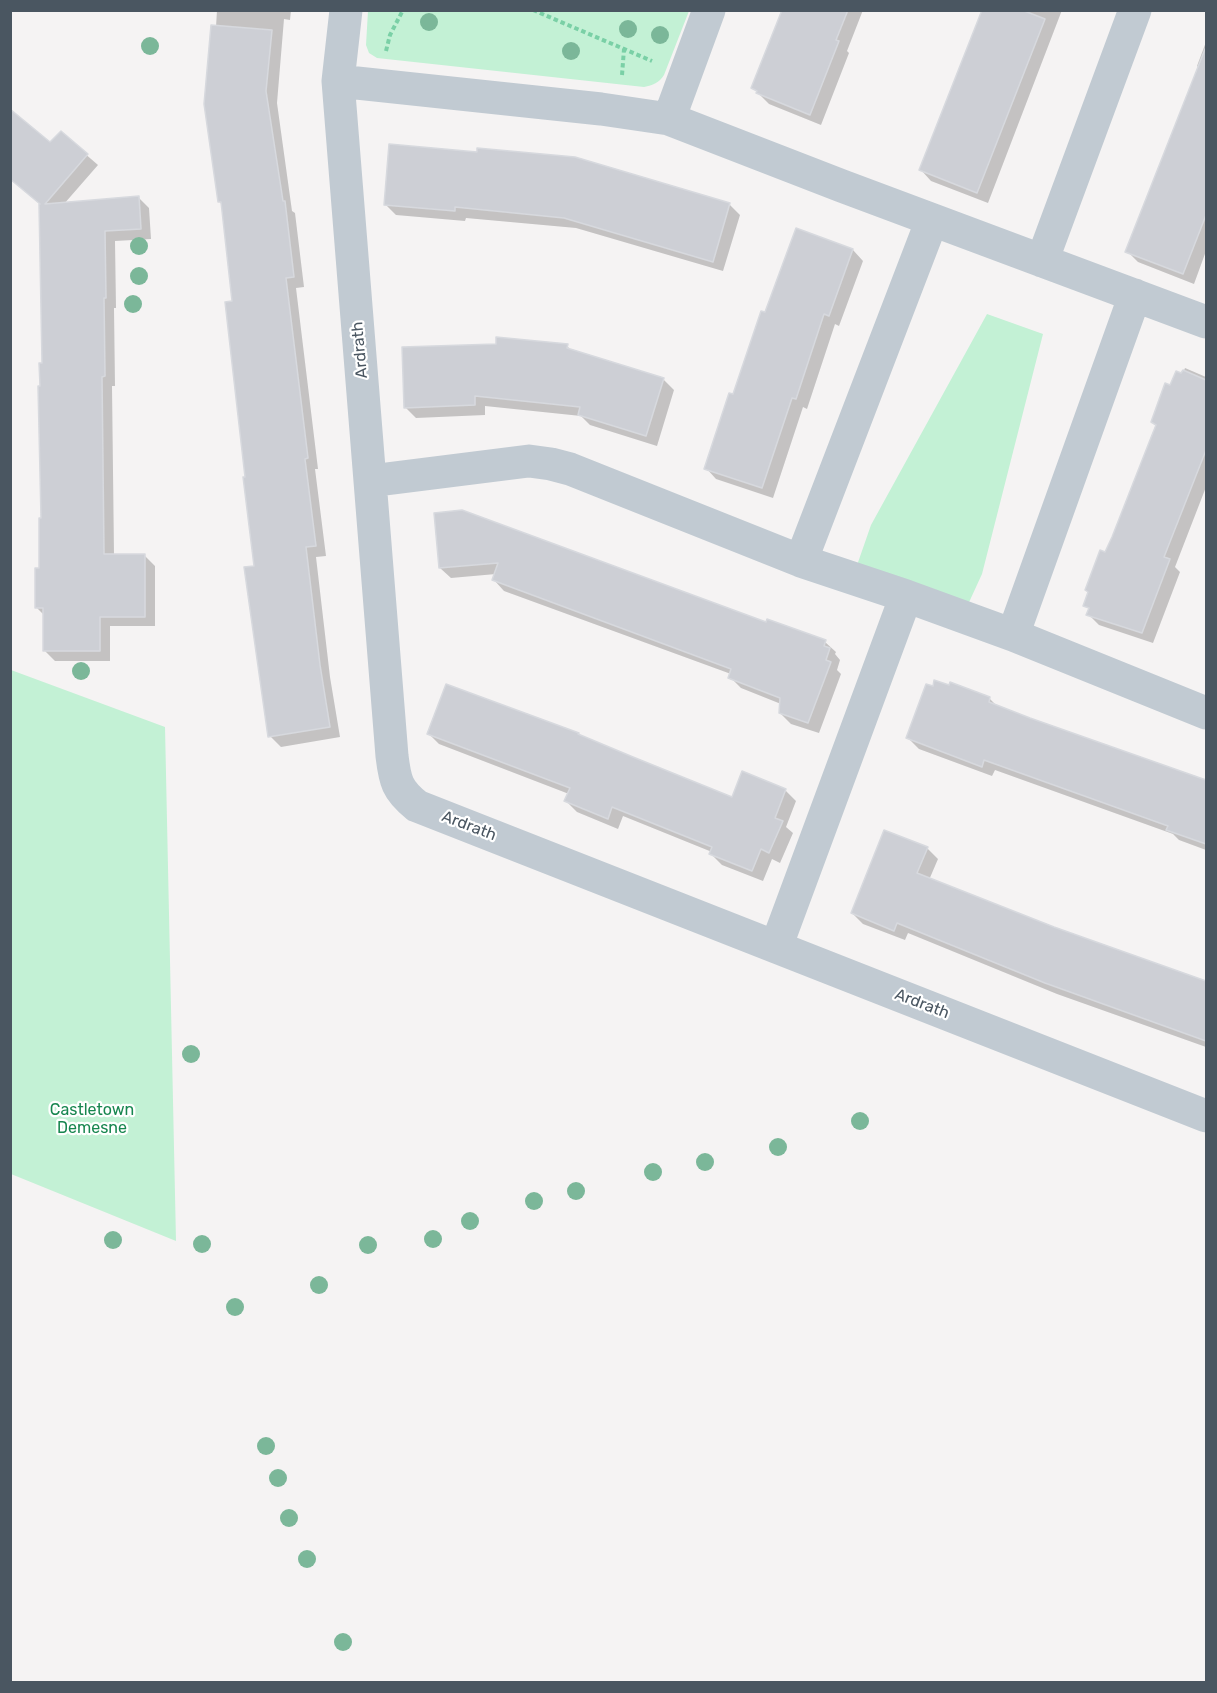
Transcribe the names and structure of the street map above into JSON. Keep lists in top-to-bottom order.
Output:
{
  "streets": {
    "street": ["Ardrath"]
  },
  "parks": ["Castletown Demesne"]
}
